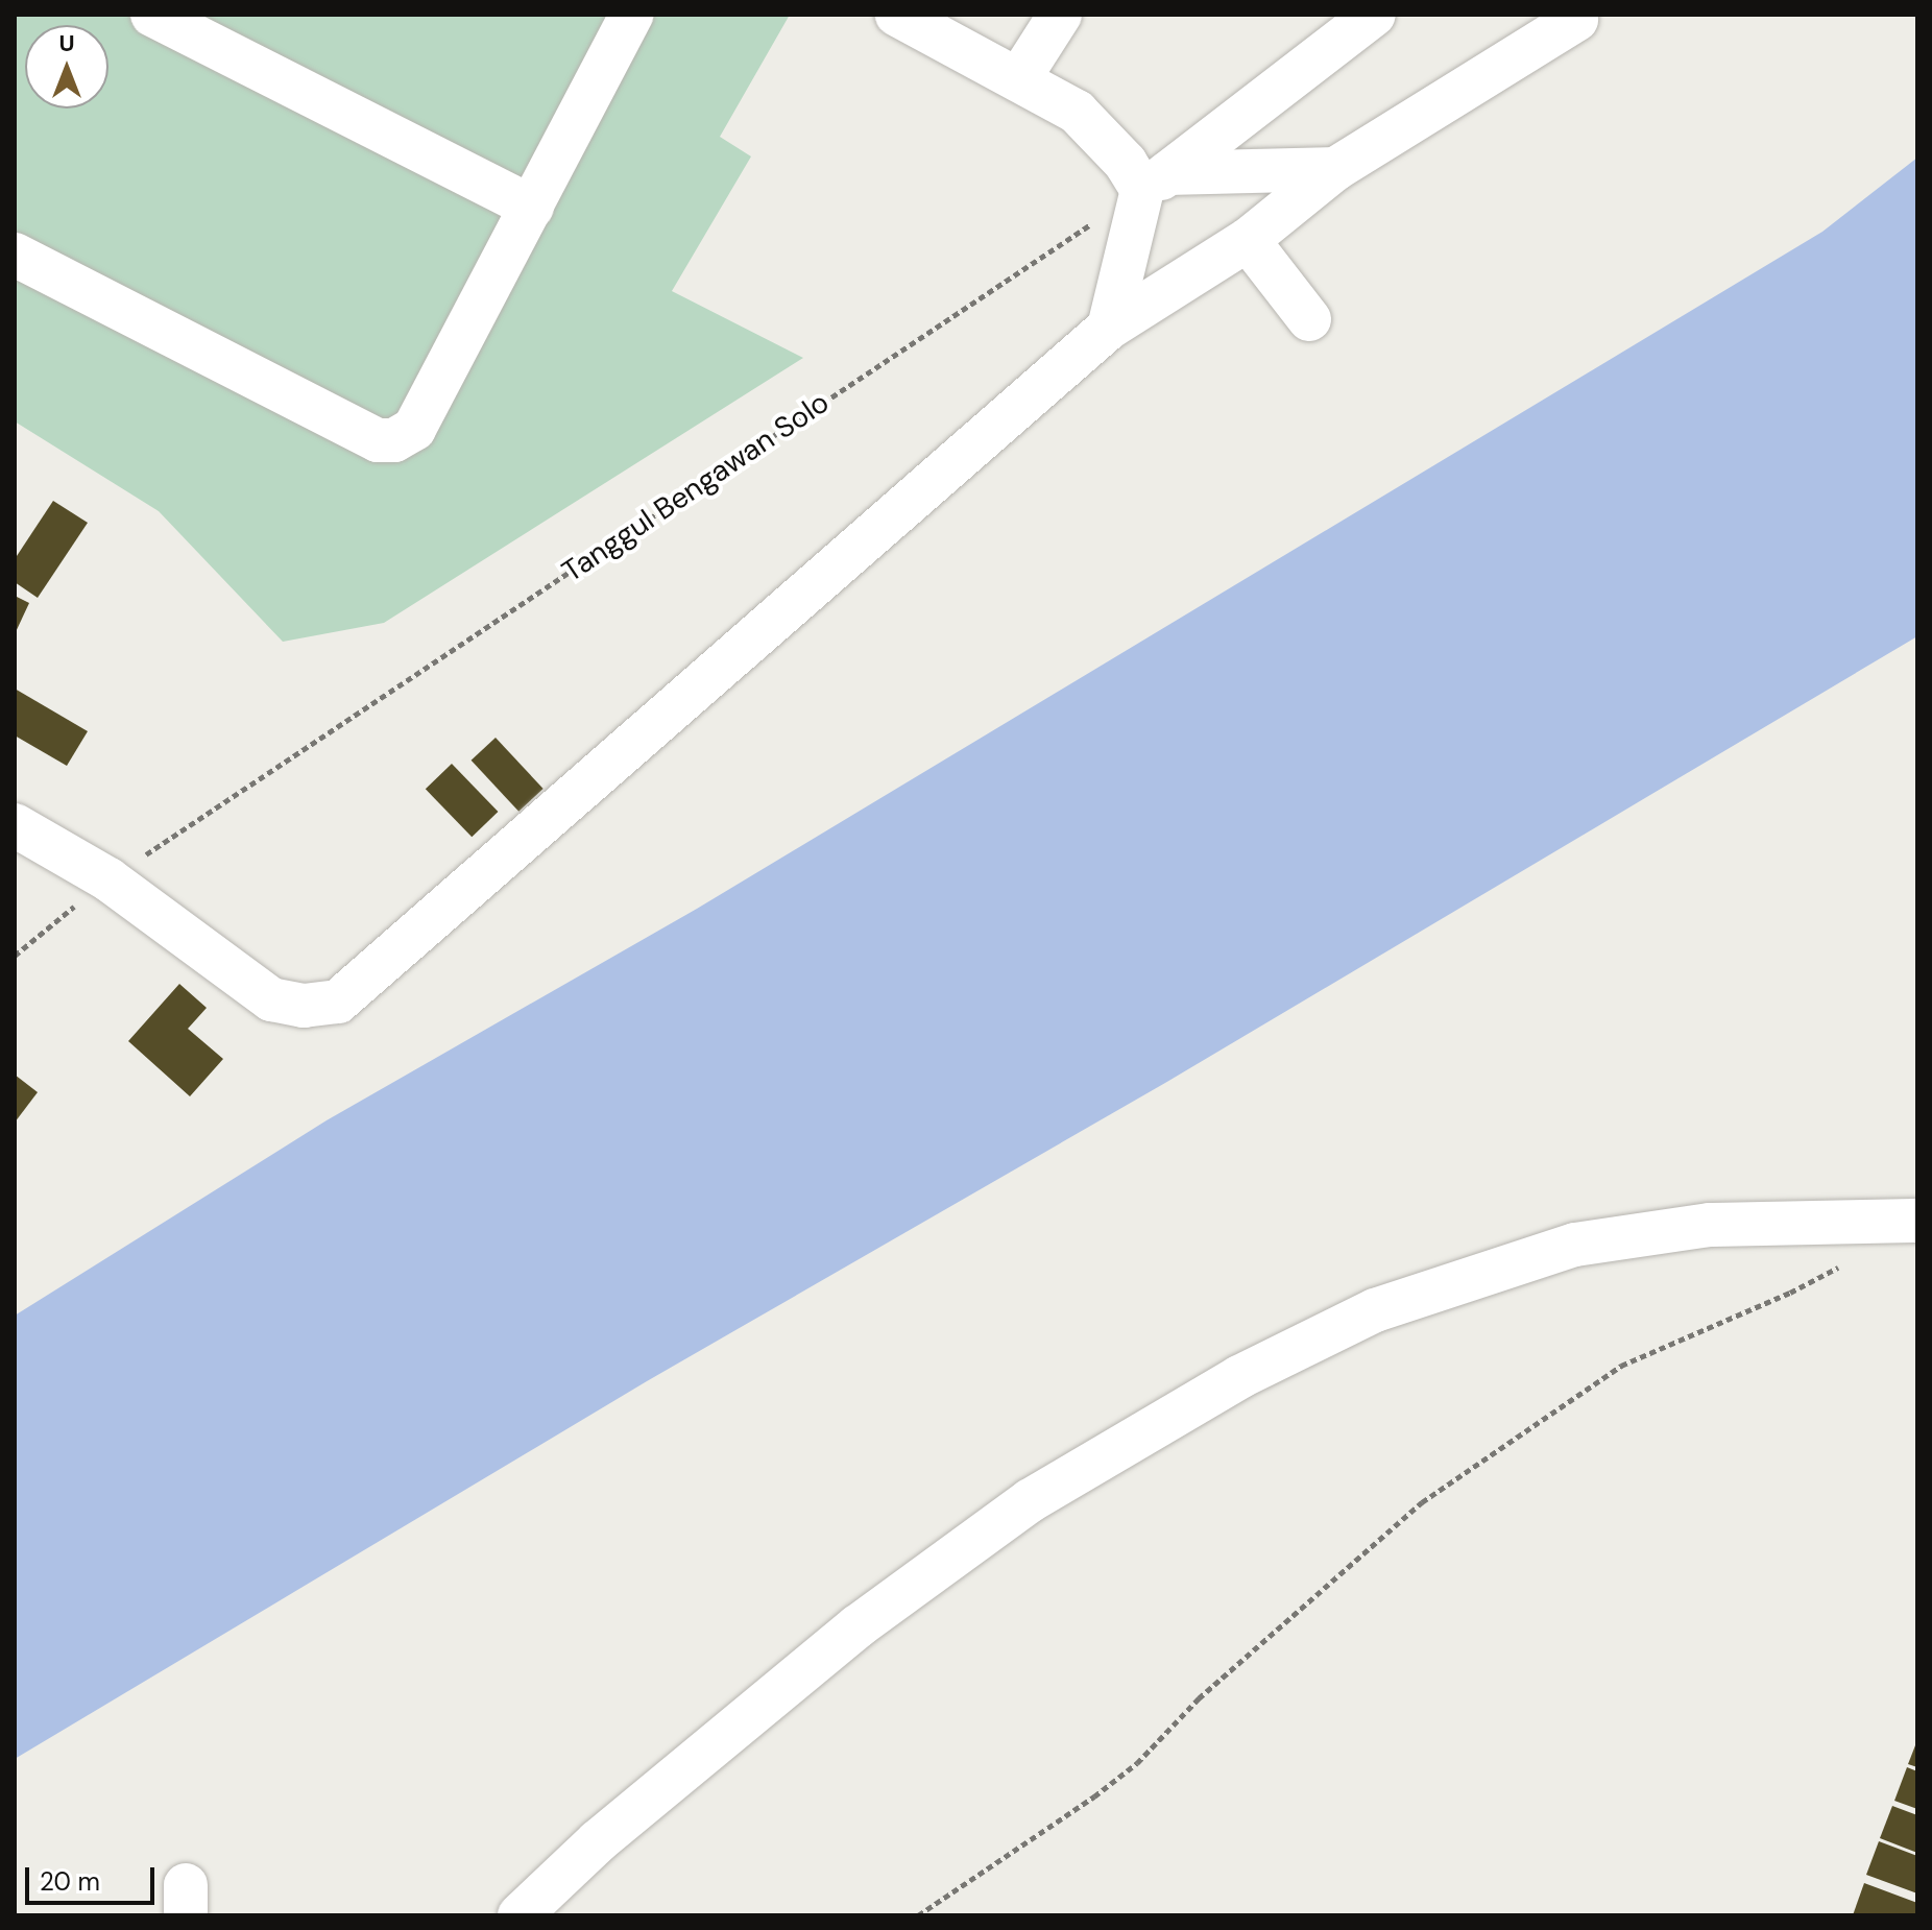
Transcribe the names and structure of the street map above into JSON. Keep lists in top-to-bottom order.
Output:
{
  "streets": {
    "path": ["Tanggul Bengawan Solo"]
  },
  "scale_bar": "20 m",
  "north": "top"
}
